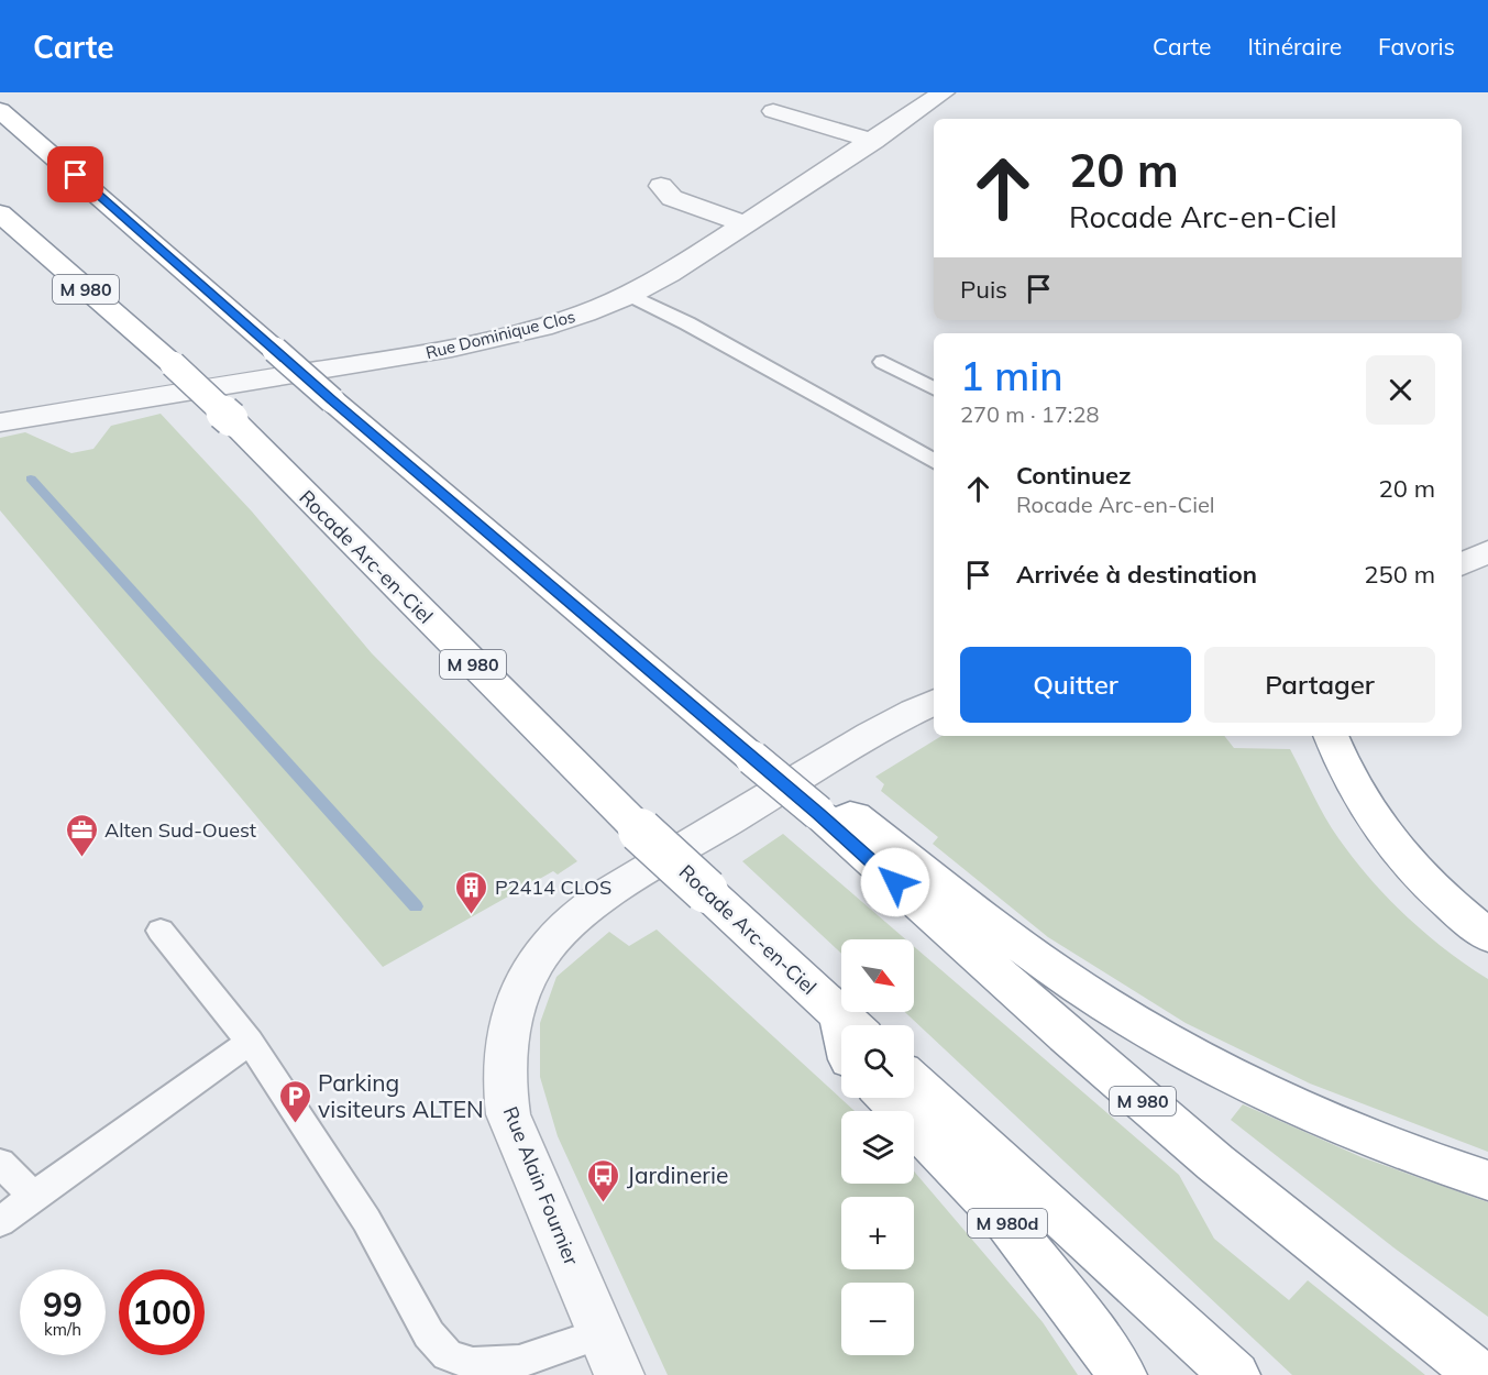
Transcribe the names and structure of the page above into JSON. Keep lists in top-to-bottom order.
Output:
{
  "streets": {
    "highway": ["M 980", "Rocade Arc-en-Ciel", "M 980d"],
    "street": ["Rue Dominique Clos", "Rue Alain Fournier"]
  },
  "places": {
    "office": ["Alten Sud-Ouest"],
    "building": ["P2414 CLOS"],
    "parking": ["Parking visiteurs ALTEN"],
    "bus stop": ["Jardinerie"]
  },
  "north": "bottom right",
  "page": {
    "header": "Carte",
    "nav": ["Carte", "Itinéraire", "Favoris"],
    "turn": ["20 m", "Rocade Arc-en-Ciel"],
    "then": "Puis",
    "heading": ["1 min", "270 m · 17:28"],
    "list": [
      {
        "name": "Continuez",
        "note": "Rocade Arc-en-Ciel",
        "value": "20 m"
      },
      {
        "name": "Arrivée à destination",
        "value": "250 m"
      }
    ],
    "buttons": ["Quitter", "Partager"],
    "map_buttons": ["+", "−"],
    "speed": "99 km/h",
    "limit": "100"
  }
}
